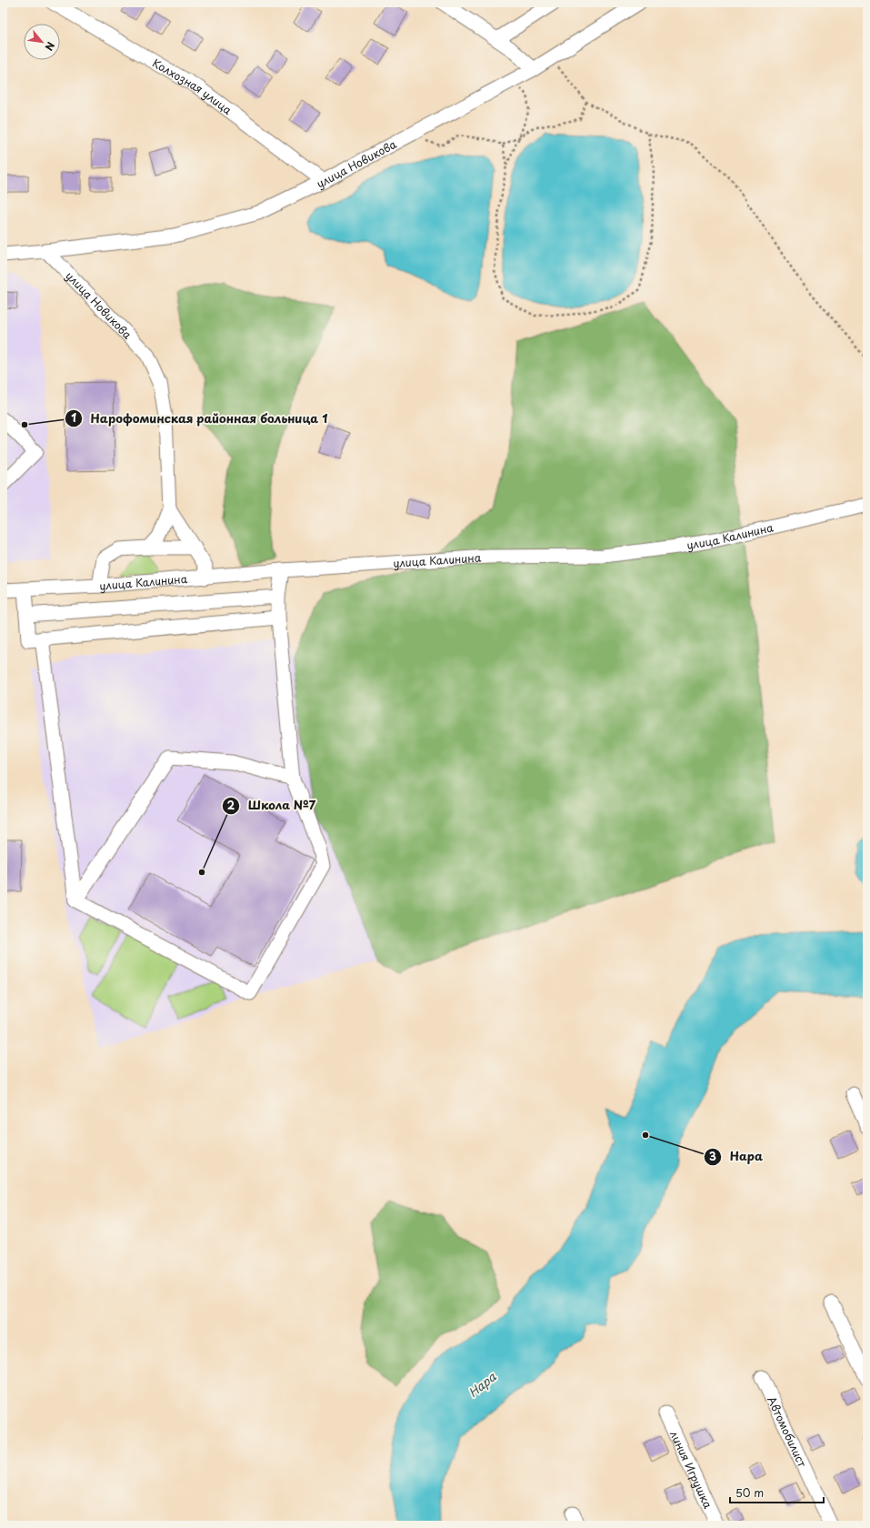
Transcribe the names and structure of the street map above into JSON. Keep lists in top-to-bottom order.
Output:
{
  "streets": {
    "street": [
      "Колхозная улица",
      "улица Новикова",
      "улица Калинина",
      "Автомобилист",
      "линия Игрушка"
    ]
  },
  "crossings": [
    ["Колхозная улица", "улица Новикова"]
  ],
  "water": ["Нара"],
  "places": ["Нарофоминская районная больница 1", "Школа №7", "Нара"],
  "scale_bar": "50 m",
  "north": "bottom right"
}
